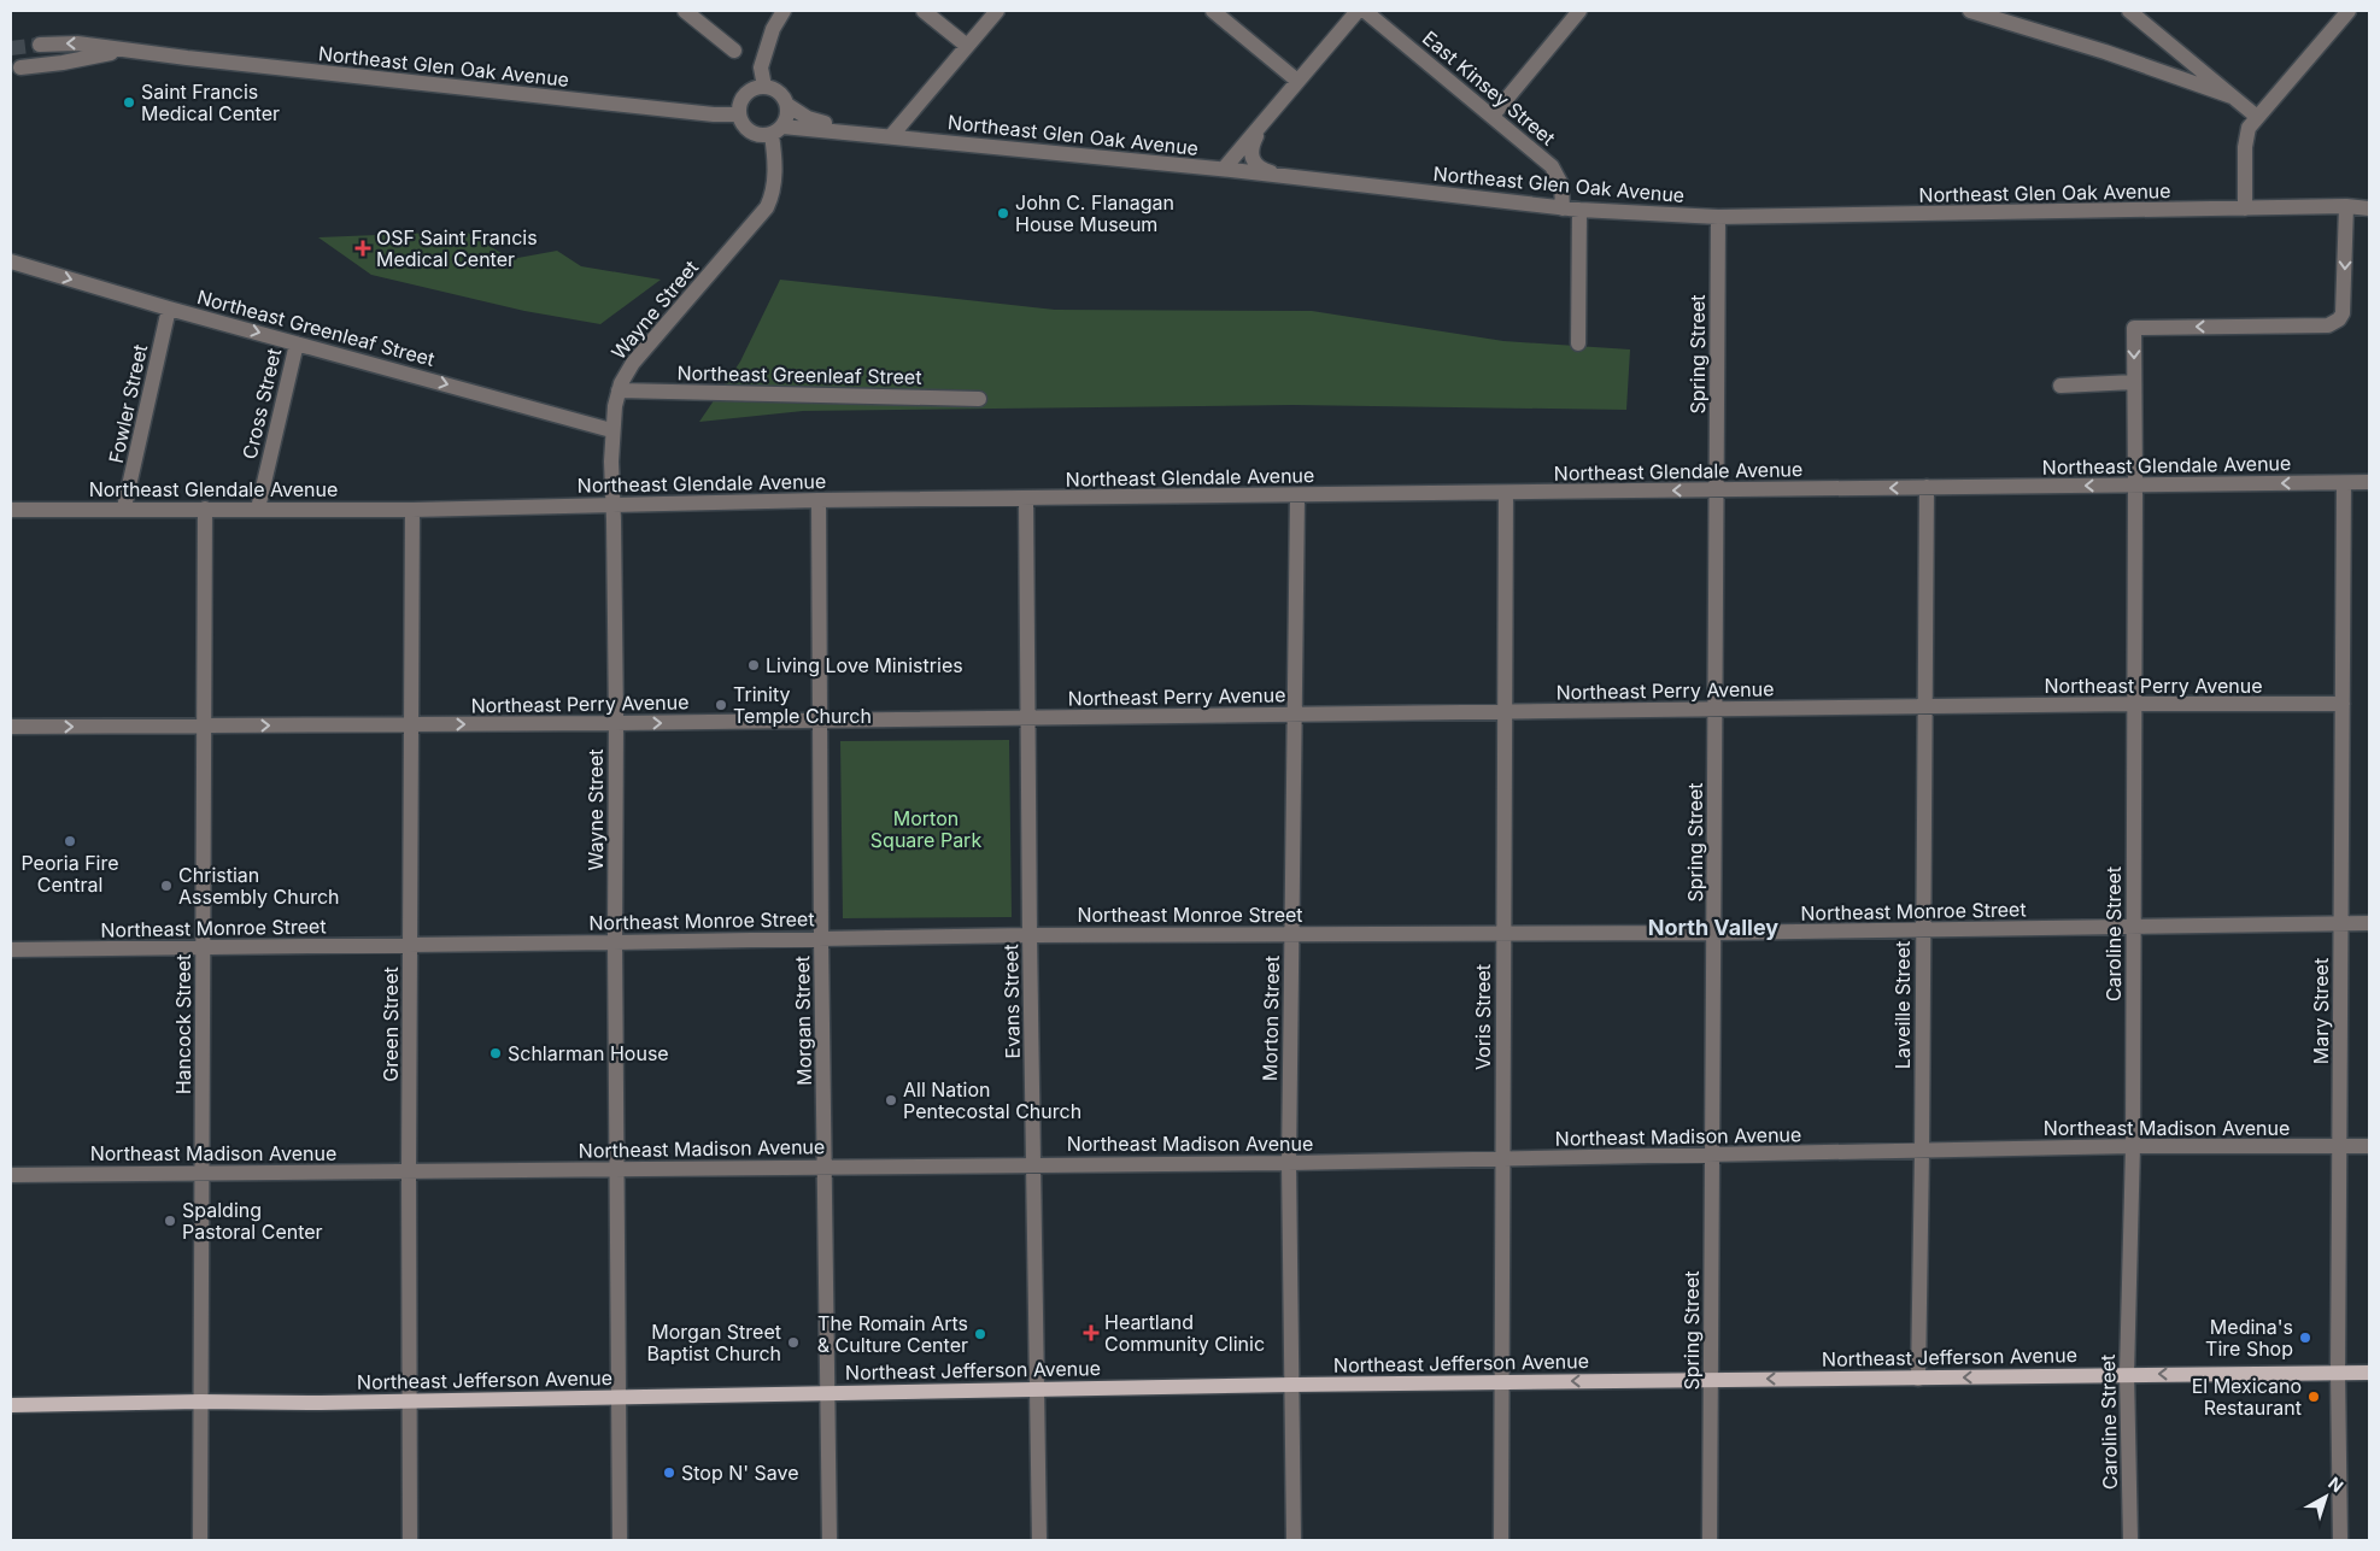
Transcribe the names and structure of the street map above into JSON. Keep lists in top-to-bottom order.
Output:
{
  "streets": {
    "main road": ["Northeast Jefferson Avenue"],
    "street": [
      "Northeast Glen Oak Avenue",
      "East Kinsey Street",
      "Wayne Street",
      "Northeast Greenleaf Street",
      "Spring Street",
      "Fowler Street",
      "Cross Street",
      "Northeast Glendale Avenue",
      "Northeast Perry Avenue",
      "Northeast Monroe Street",
      "Caroline Street",
      "Evans Street",
      "Laveille Street",
      "Mary Street",
      "Voris Street",
      "Morton Street",
      "Morgan Street",
      "Hancock Street",
      "Green Street",
      "Northeast Madison Avenue"
    ]
  },
  "crossings": [
    ["Northeast Glen Oak Avenue", "East Kinsey Street"],
    ["Northeast Glen Oak Avenue", "Wayne Street"],
    ["Northeast Glen Oak Avenue", "Spring Street"],
    ["Northeast Glen Oak Avenue", "Caroline Street"],
    ["Wayne Street", "Northeast Greenleaf Street"],
    ["Wayne Street", "Northeast Glendale Avenue"],
    ["Wayne Street", "Northeast Perry Avenue"],
    ["Wayne Street", "Northeast Monroe Street"],
    ["Wayne Street", "Northeast Madison Avenue"],
    ["Wayne Street", "Northeast Jefferson Avenue"],
    ["Northeast Greenleaf Street", "Fowler Street"],
    ["Northeast Greenleaf Street", "Cross Street"],
    ["Spring Street", "Northeast Glendale Avenue"],
    ["Spring Street", "Northeast Perry Avenue"],
    ["Spring Street", "Northeast Monroe Street"],
    ["Spring Street", "Northeast Madison Avenue"],
    ["Spring Street", "Northeast Jefferson Avenue"],
    ["Fowler Street", "Northeast Glendale Avenue"],
    ["Cross Street", "Northeast Glendale Avenue"],
    ["Northeast Glendale Avenue", "Caroline Street"],
    ["Northeast Glendale Avenue", "Evans Street"],
    ["Northeast Glendale Avenue", "Laveille Street"],
    ["Northeast Glendale Avenue", "Mary Street"],
    ["Northeast Glendale Avenue", "Voris Street"],
    ["Northeast Glendale Avenue", "Morton Street"],
    ["Northeast Glendale Avenue", "Morgan Street"],
    ["Northeast Glendale Avenue", "Hancock Street"],
    ["Northeast Glendale Avenue", "Green Street"],
    ["Northeast Perry Avenue", "Caroline Street"],
    ["Northeast Perry Avenue", "Evans Street"],
    ["Northeast Perry Avenue", "Laveille Street"],
    ["Northeast Perry Avenue", "Mary Street"],
    ["Northeast Perry Avenue", "Voris Street"],
    ["Northeast Perry Avenue", "Morton Street"],
    ["Northeast Perry Avenue", "Morgan Street"],
    ["Northeast Perry Avenue", "Hancock Street"],
    ["Northeast Perry Avenue", "Green Street"],
    ["Northeast Monroe Street", "Caroline Street"],
    ["Northeast Monroe Street", "Evans Street"],
    ["Northeast Monroe Street", "Laveille Street"],
    ["Northeast Monroe Street", "Mary Street"],
    ["Northeast Monroe Street", "Voris Street"],
    ["Northeast Monroe Street", "Morton Street"],
    ["Northeast Monroe Street", "Morgan Street"],
    ["Northeast Monroe Street", "Hancock Street"],
    ["Northeast Monroe Street", "Green Street"],
    ["Caroline Street", "Northeast Madison Avenue"],
    ["Caroline Street", "Northeast Jefferson Avenue"],
    ["Evans Street", "Northeast Madison Avenue"],
    ["Evans Street", "Northeast Jefferson Avenue"],
    ["Laveille Street", "Northeast Madison Avenue"],
    ["Laveille Street", "Northeast Jefferson Avenue"],
    ["Mary Street", "Northeast Madison Avenue"],
    ["Mary Street", "Northeast Jefferson Avenue"],
    ["Voris Street", "Northeast Madison Avenue"],
    ["Voris Street", "Northeast Jefferson Avenue"],
    ["Morton Street", "Northeast Madison Avenue"],
    ["Morton Street", "Northeast Jefferson Avenue"],
    ["Morgan Street", "Northeast Madison Avenue"],
    ["Morgan Street", "Northeast Jefferson Avenue"],
    ["Hancock Street", "Northeast Madison Avenue"],
    ["Hancock Street", "Northeast Jefferson Avenue"],
    ["Green Street", "Northeast Madison Avenue"],
    ["Green Street", "Northeast Jefferson Avenue"]
  ],
  "one_way": ["Northeast Greenleaf Street", "Northeast Glendale Avenue", "Northeast Jefferson Avenue"],
  "districts": ["North Valley"],
  "parks": ["Morton Square Park"],
  "places": {
    "other": [
      "Saint Francis Medical Center",
      "John C. Flanagan House Museum",
      "Living Love Ministries",
      "Trinity Temple Church",
      "Peoria Fire Central",
      "Christian Assembly Church",
      "Schlarman House",
      "All Nation Pentecostal Church",
      "Spalding Pastoral Center",
      "The Romain Arts & Culture Center",
      "Medina's Tire Shop",
      "Morgan Street Baptist Church",
      "El Mexicano Restaurant",
      "Stop N' Save"
    ],
    "health": ["OSF Saint Francis Medical Center", "Heartland Community Clinic"]
  },
  "north": "top right"
}
